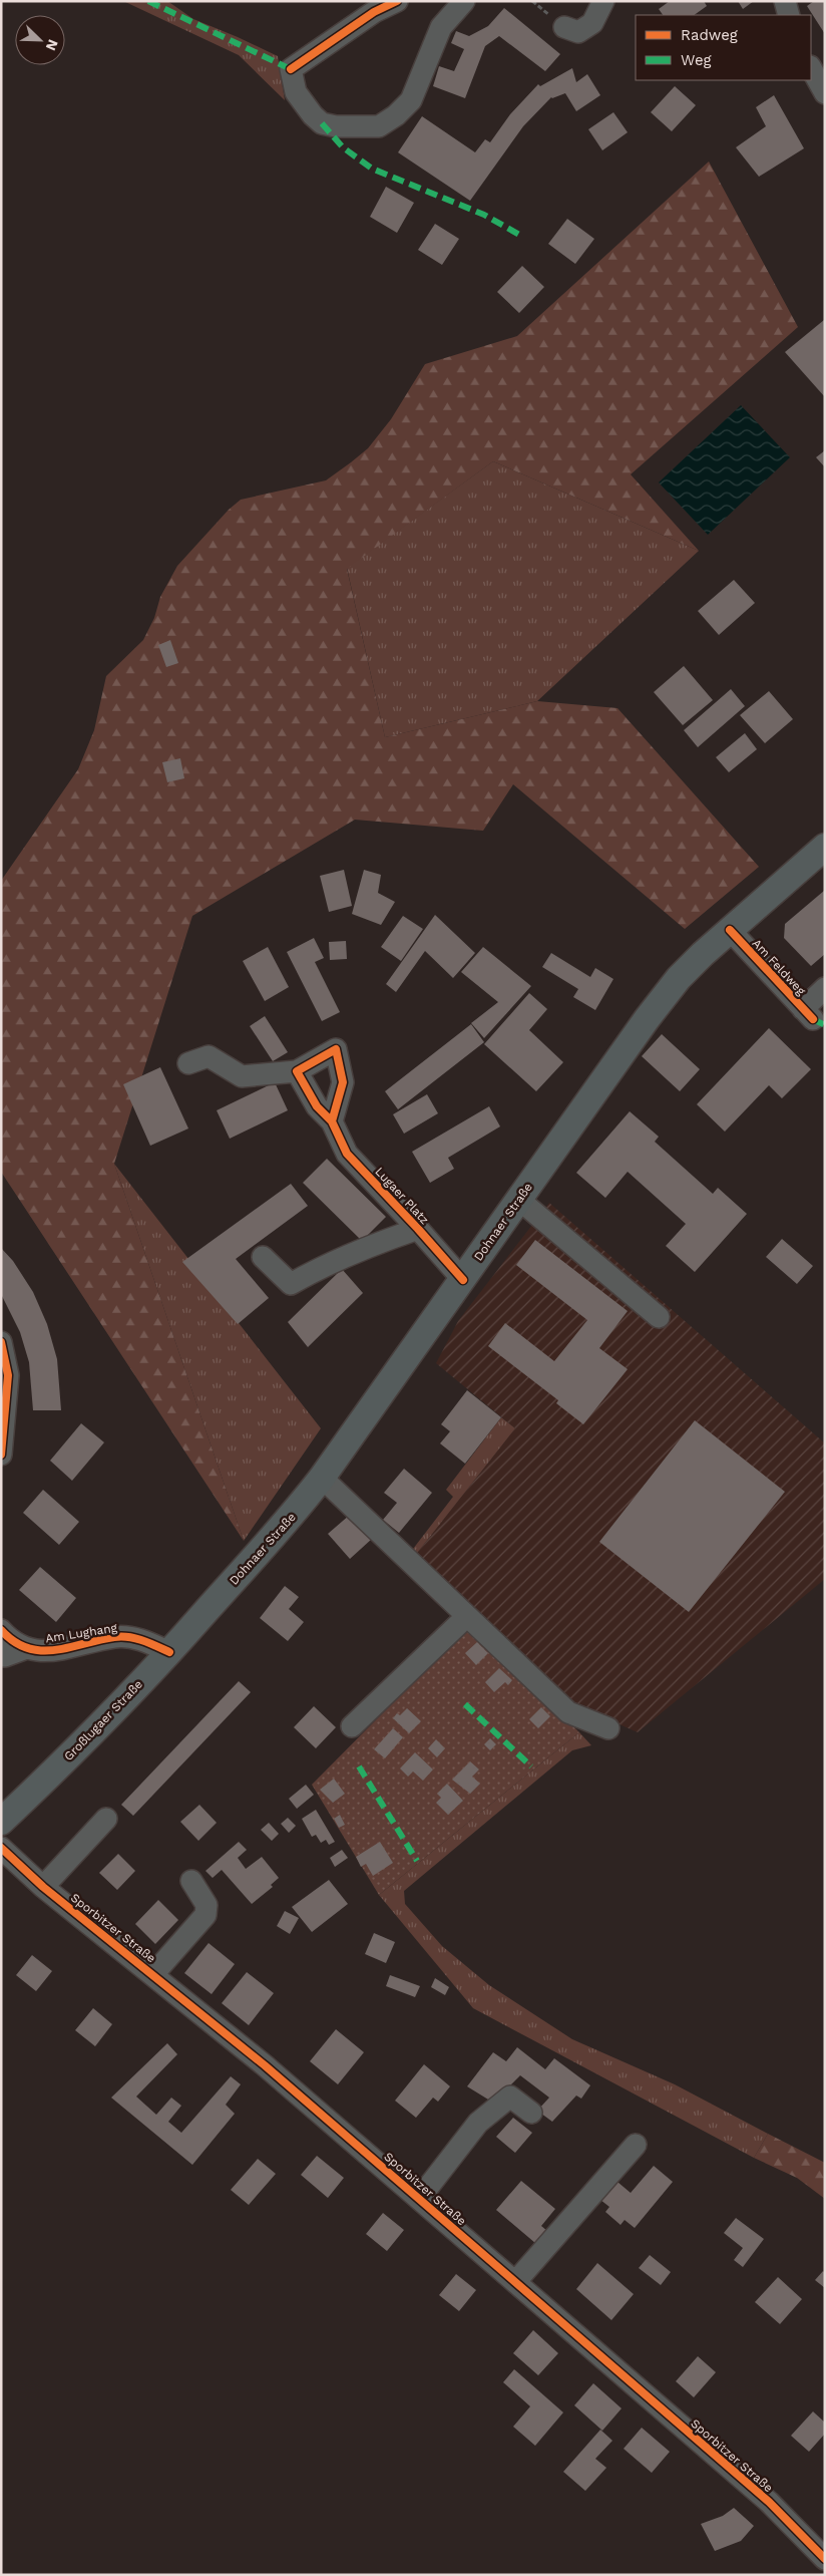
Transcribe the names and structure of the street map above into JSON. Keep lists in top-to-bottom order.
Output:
{
  "streets": {
    "main road": ["Dohnaer Straße", "Großlugaer Straße"],
    "street": [
      "Am Feldweg",
      "Lugaer Platz",
      "Am Lughang",
      "Sporbitzer Straße"
    ]
  },
  "crossings": [
    ["Am Feldweg", "Dohnaer Straße"],
    ["Lugaer Platz", "Dohnaer Straße"],
    ["Dohnaer Straße", "Großlugaer Straße"],
    ["Am Lughang", "Großlugaer Straße"]
  ],
  "legend": ["Radweg", "Weg"],
  "north": "bottom right"
}
